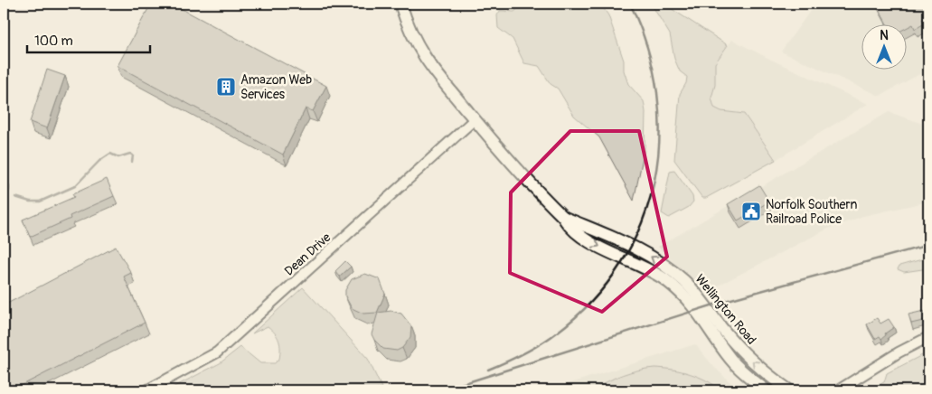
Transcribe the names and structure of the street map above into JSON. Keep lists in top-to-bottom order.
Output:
{
  "streets": {
    "main road": ["Wellington Road"],
    "street": ["Dean Drive"]
  },
  "crossings": [
    ["Dean Drive", "Wellington Road"]
  ],
  "places": {
    "building": ["Amazon Web Services"],
    "public building": ["Norfolk Southern Railroad Police"]
  },
  "scale_bar": "100 m",
  "north": "top"
}
